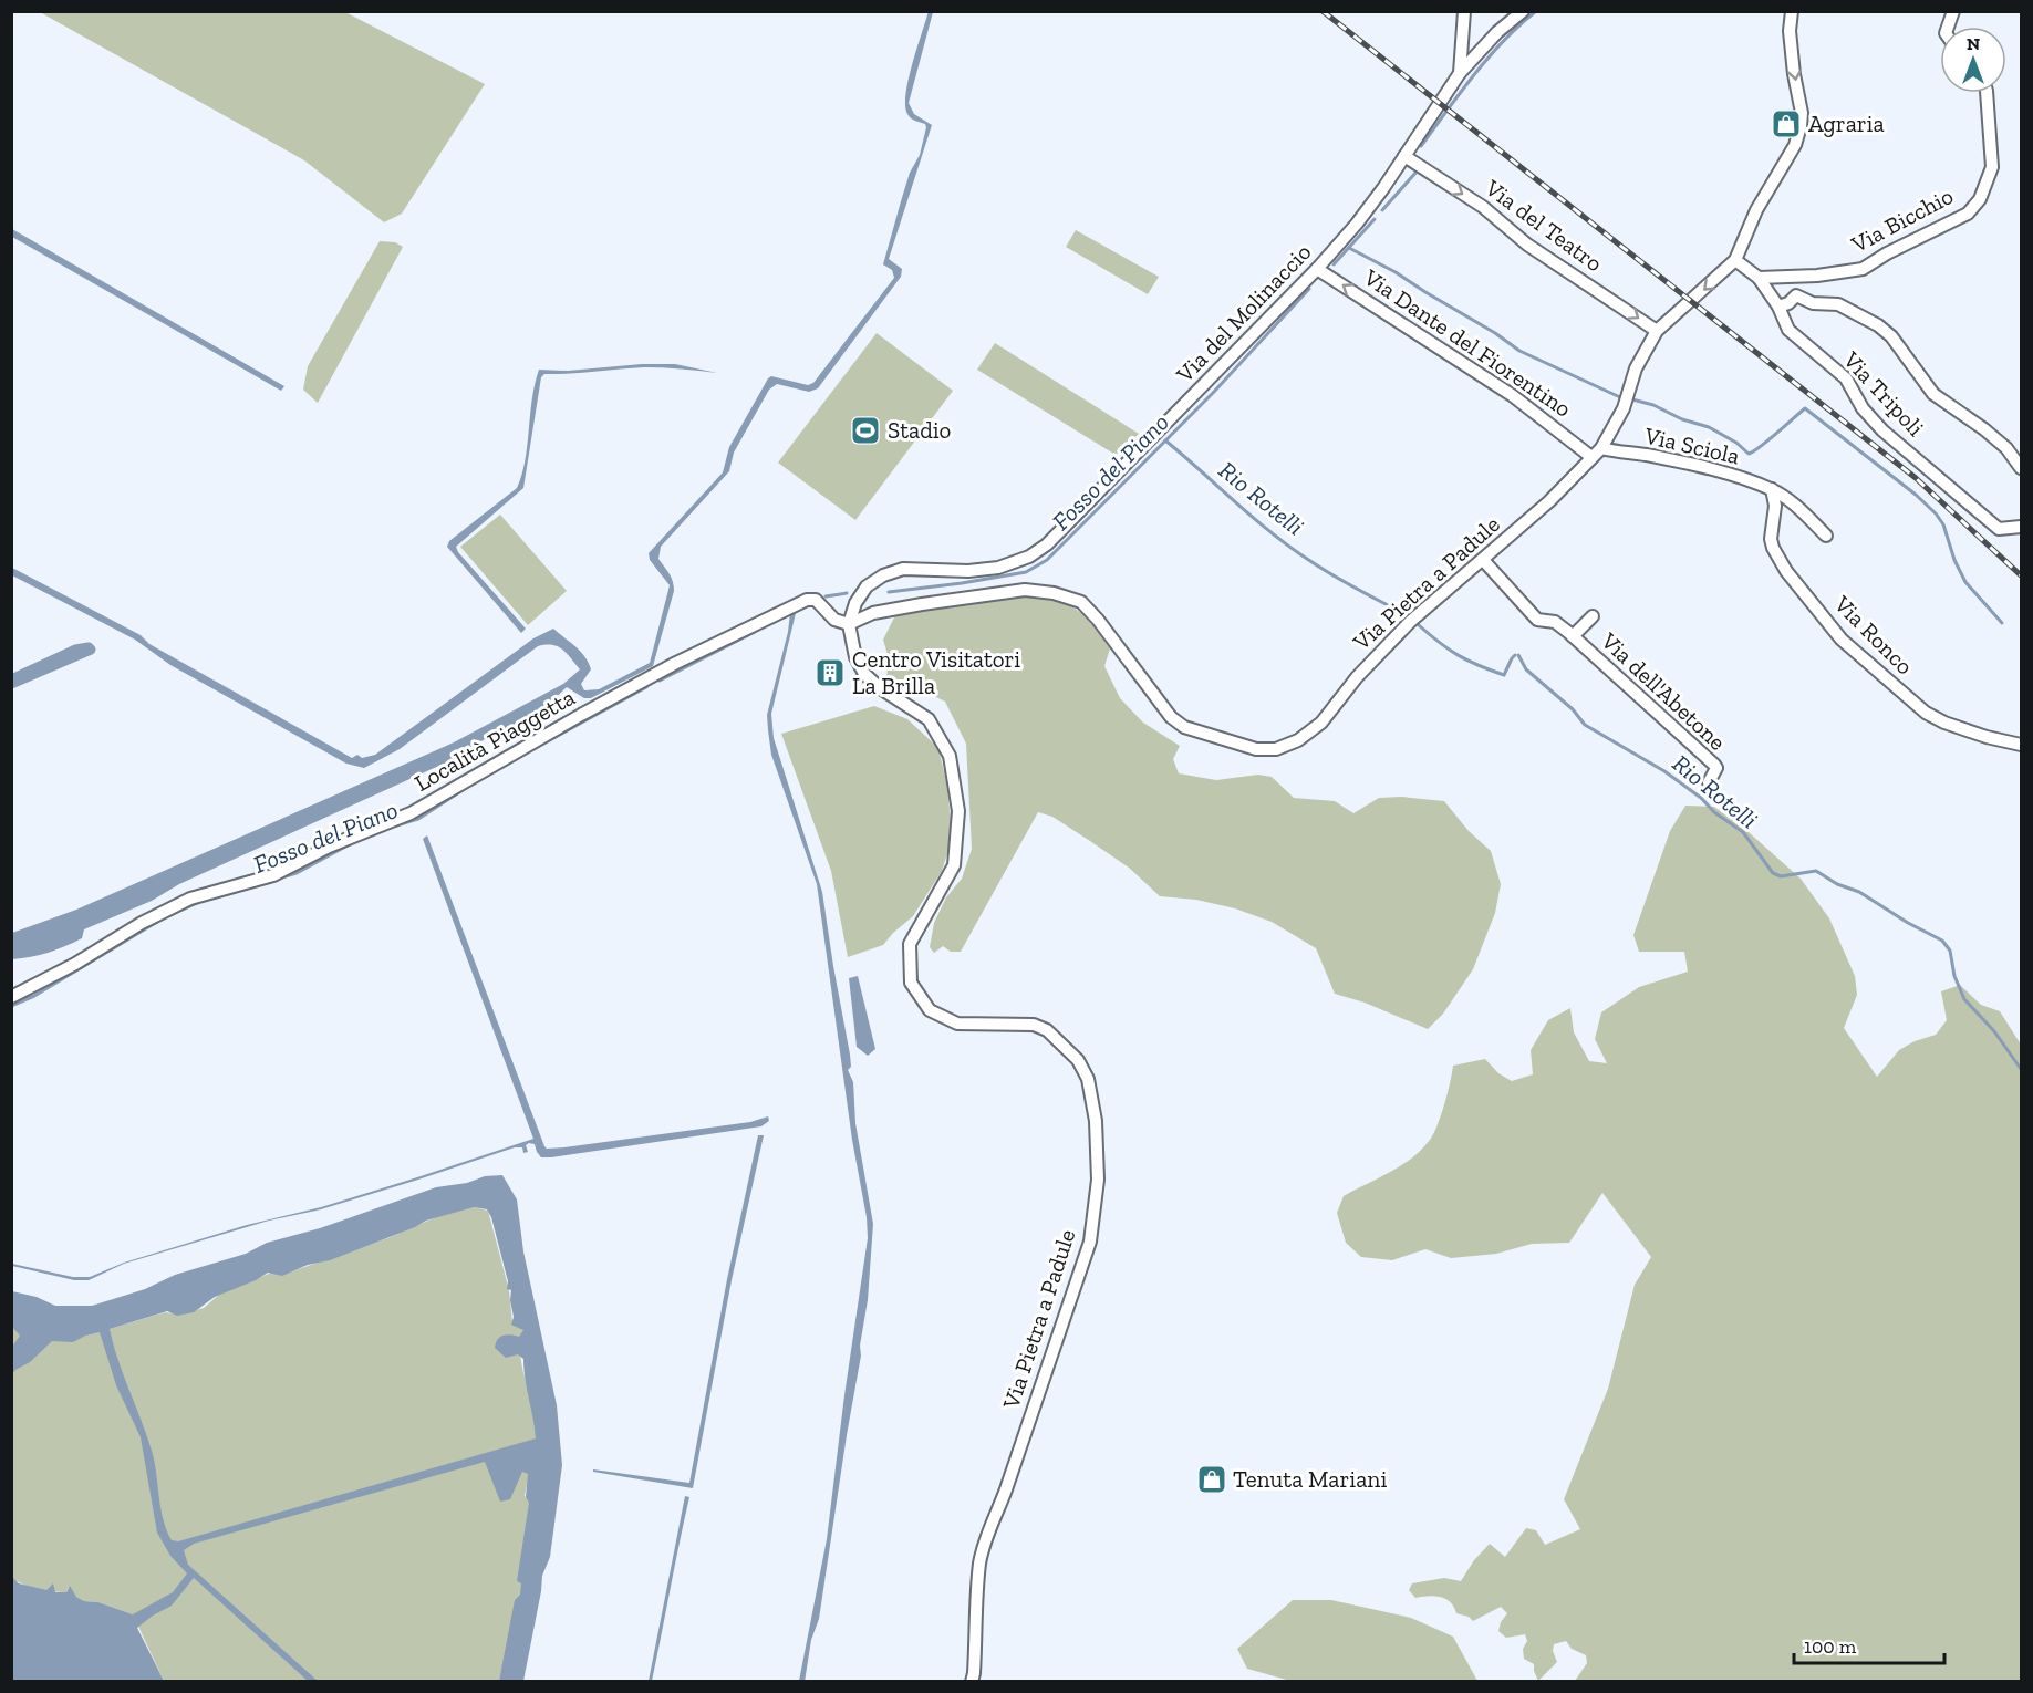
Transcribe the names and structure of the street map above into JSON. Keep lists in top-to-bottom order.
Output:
{
  "streets": {
    "street": [
      "Via Bicchio",
      "Via del Teatro",
      "Via del Molinaccio",
      "Via Dante del Fiorentino",
      "Via Tripoli",
      "Via Sciola",
      "Via Pietra a Padule",
      "Via Ronco",
      "Via dell'Abetone",
      "Località Piaggetta"
    ]
  },
  "crossings": [
    ["Via Bicchio", "Via Tripoli"],
    ["Via del Teatro", "Via del Molinaccio"],
    ["Via del Teatro", "Via Pietra a Padule"],
    ["Via del Molinaccio", "Via Dante del Fiorentino"],
    ["Via del Molinaccio", "Via Pietra a Padule"],
    ["Via del Molinaccio", "Località Piaggetta"],
    ["Via Dante del Fiorentino", "Via Pietra a Padule"],
    ["Via Tripoli", "Via Pietra a Padule"],
    ["Via Sciola", "Via Pietra a Padule"],
    ["Via Sciola", "Via Ronco"],
    ["Via Pietra a Padule", "Via dell'Abetone"],
    ["Via Pietra a Padule", "Località Piaggetta"]
  ],
  "one_way": ["Via del Teatro", "Via Dante del Fiorentino"],
  "water": ["Fosso del Piano", "Rio Rotelli"],
  "places": {
    "shop": ["Agraria", "Tenuta Mariani"],
    "sports": ["Stadio"],
    "building": ["Centro Visitatori La Brilla"]
  },
  "scale_bar": "100 m",
  "north": "top"
}
